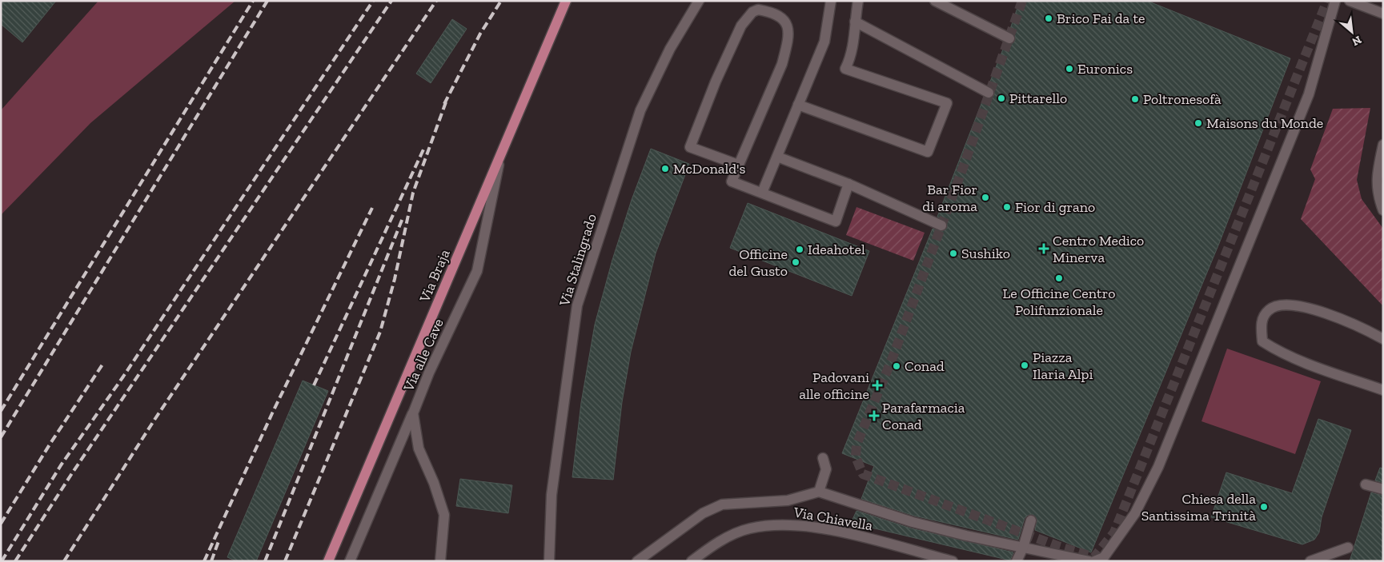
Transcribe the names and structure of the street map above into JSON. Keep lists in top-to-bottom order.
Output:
{
  "streets": {
    "main road": ["Via Braja"],
    "street": ["Via Stalingrado", "Via alle Cave", "Via Chiavella"]
  },
  "crossings": [
    ["Via Braja", "Via alle Cave"]
  ],
  "places": {
    "other": [
      "Brico Fai da te",
      "Euronics",
      "Pittarello",
      "Poltronesofà",
      "Maisons du Monde",
      "McDonald's",
      "Bar Fior di aroma",
      "Fior di grano",
      "Ideahotel",
      "Sushiko",
      "Officine del Gusto",
      "Le Officine Centro Polifunzionale",
      "Piazza Ilaria Alpi",
      "Conad",
      "Chiesa della Santissima Trinità"
    ],
    "health": ["Centro Medico Minerva", "Padovani alle officine", "Parafarmacia Conad"]
  },
  "north": "bottom right"
}
